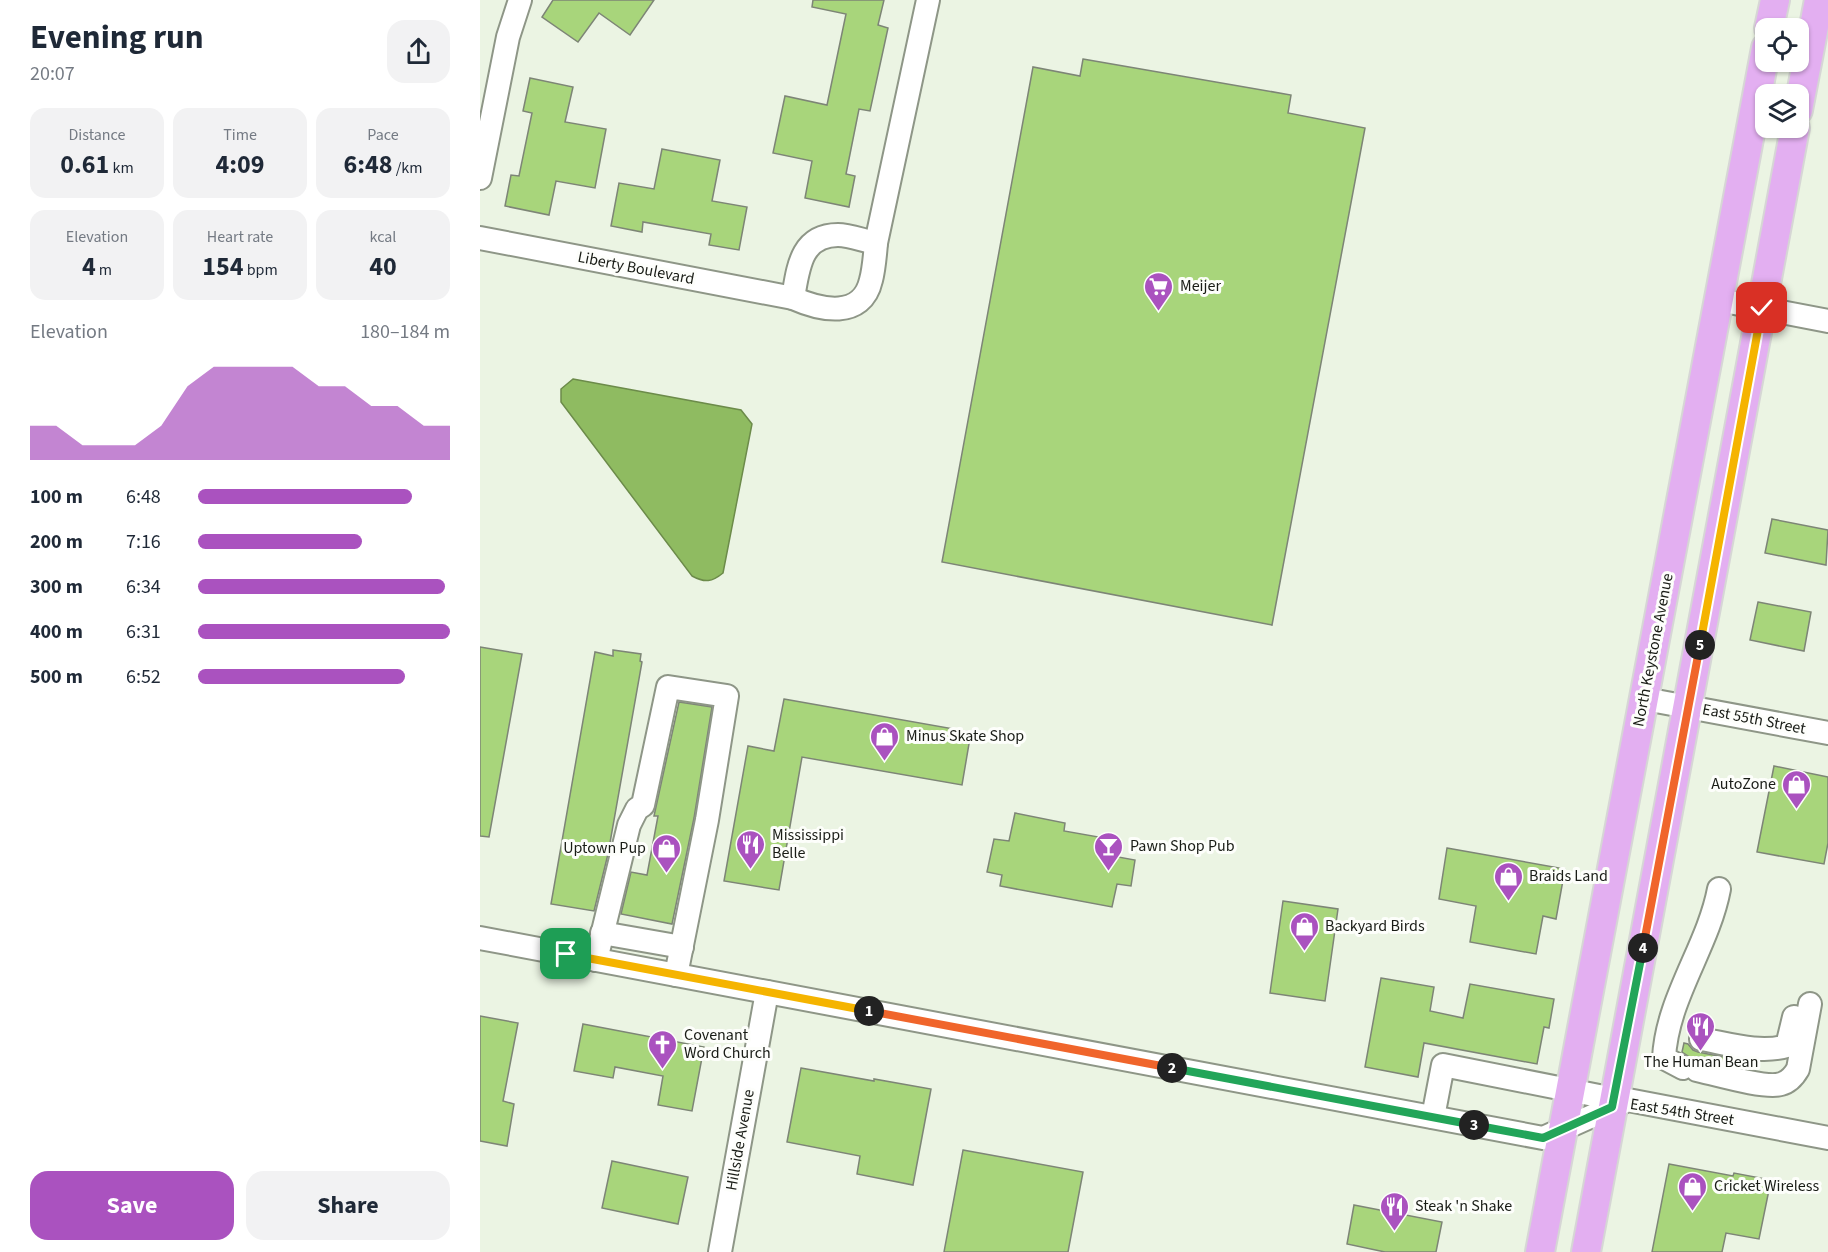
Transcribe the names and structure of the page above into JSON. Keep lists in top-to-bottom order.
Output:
{
  "streets": {
    "main road": ["North Keystone Avenue"],
    "street": [
      "Liberty Boulevard",
      "East 55th Street",
      "East 54th Street",
      "Hillside Avenue"
    ]
  },
  "crossings": [
    ["North Keystone Avenue", "East 55th Street"],
    ["North Keystone Avenue", "East 54th Street"],
    ["East 54th Street", "Hillside Avenue"]
  ],
  "places": {
    "supermarket": ["Meijer"],
    "shop": [
      "Minus Skate Shop",
      "AutoZone",
      "Uptown Pup",
      "Braids Land",
      "Backyard Birds",
      "Cricket Wireless"
    ],
    "restaurant": ["Mississippi Belle", "The Human Bean", "Steak 'n Shake"],
    "bar": ["Pawn Shop Pub"],
    "church": ["Covenant Word Church"]
  },
  "page": {
    "heading": ["Evening run", "20:07"],
    "stats": [
      ["Distance", "0.61 km"],
      ["Time", "4:09"],
      ["Pace", "6:48 /km"],
      ["Elevation", "4 m"],
      ["Heart rate", "154 bpm"],
      ["kcal", "40"]
    ],
    "chart": ["Elevation", "180–184 m"],
    "list": [
      {
        "name": "100 m",
        "note": "6:48"
      },
      {
        "name": "200 m",
        "note": "7:16"
      },
      {
        "name": "300 m",
        "note": "6:34"
      },
      {
        "name": "400 m",
        "note": "6:31"
      },
      {
        "name": "500 m",
        "note": "6:52"
      }
    ],
    "pins": [
      "5",
      "4",
      "1",
      "2",
      "3"
    ],
    "buttons": ["Save", "Share"]
  }
}
